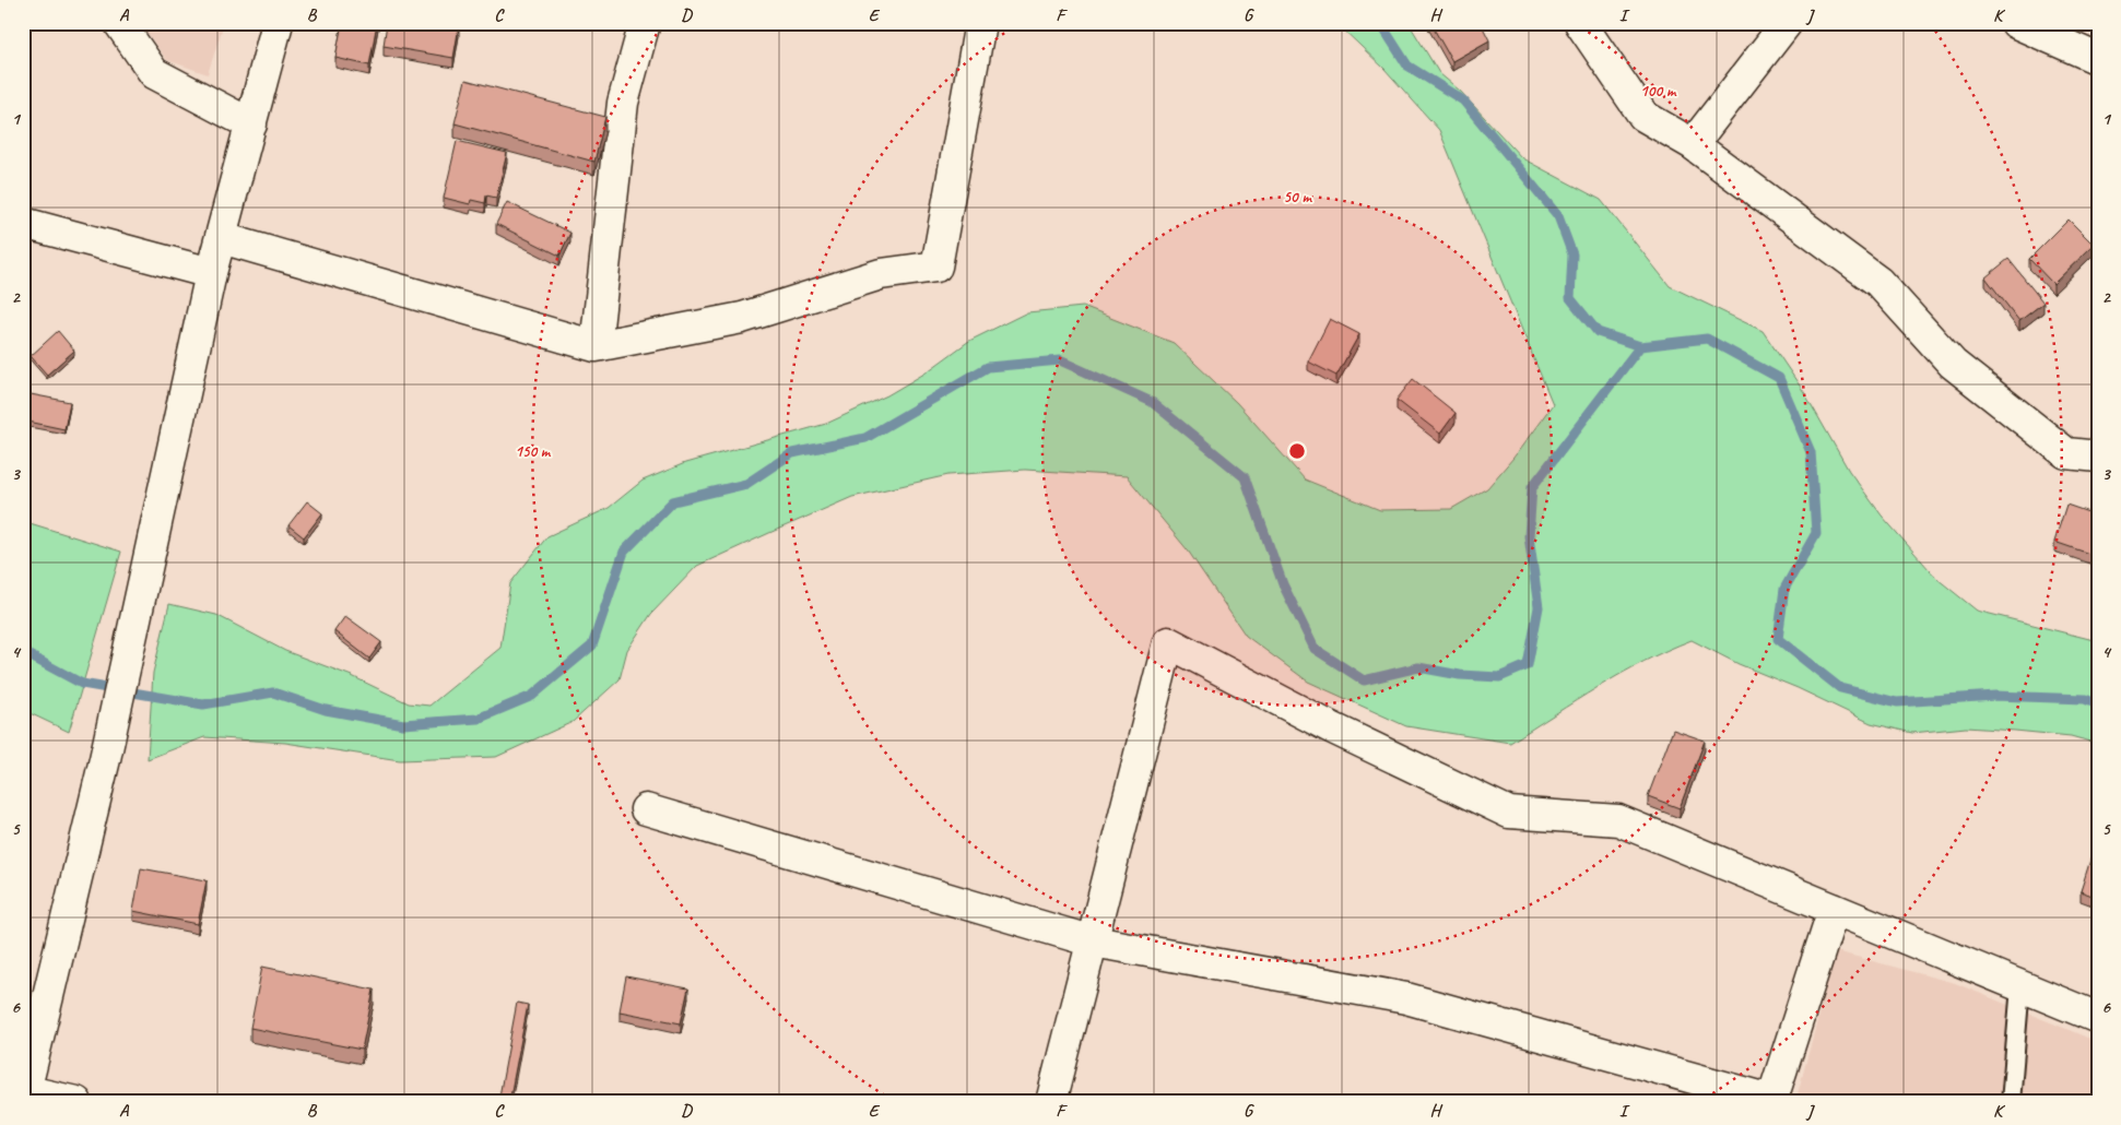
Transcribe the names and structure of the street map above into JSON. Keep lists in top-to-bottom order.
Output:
{
  "grid": {
    "columns": [
      "A",
      "B",
      "C",
      "D",
      "E",
      "F",
      "G",
      "H",
      "I",
      "J",
      "K"
    ],
    "rows": [
      "1",
      "2",
      "3",
      "4",
      "5",
      "6"
    ]
  },
  "rings": ["100 m", "50 m", "150 m"]
}
